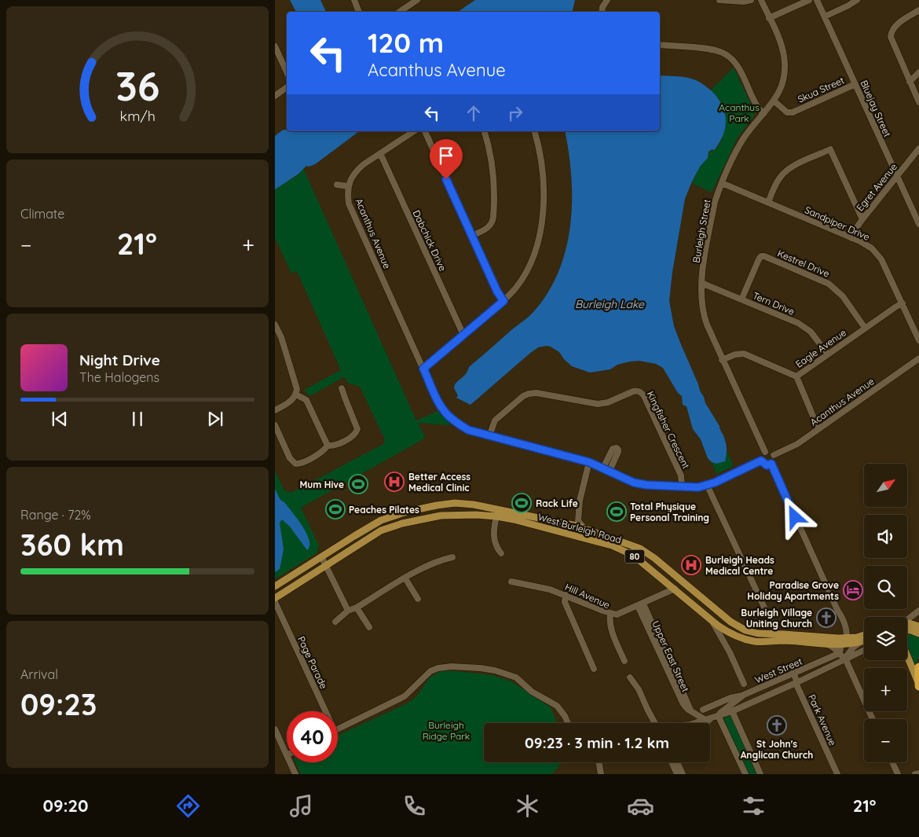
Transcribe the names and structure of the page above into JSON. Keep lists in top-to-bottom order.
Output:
{
  "streets": {
    "main road": ["West Burleigh Road", "80"],
    "street": [
      "Skua Street",
      "Bluejay Street",
      "Egret Avenue",
      "Sandpiper Drive",
      "Burleigh Street",
      "Acanthus Avenue",
      "Dabchick Drive",
      "Kestrel Drive",
      "Tern Drive",
      "Eagle Avenue",
      "Kingfisher Crescent",
      "Hill Avenue",
      "Upper East Street",
      "Page Parade",
      "West Street",
      "Park Avenue"
    ]
  },
  "crossings": [
    ["Skua Street", "Bluejay Street"],
    ["Skua Street", "Burleigh Street"],
    ["Bluejay Street", "Egret Avenue"],
    ["Egret Avenue", "Sandpiper Drive"],
    ["Sandpiper Drive", "Burleigh Street"],
    ["Sandpiper Drive", "Eagle Avenue"],
    ["Burleigh Street", "Acanthus Avenue"],
    ["Burleigh Street", "Tern Drive"],
    ["Burleigh Street", "Eagle Avenue"],
    ["Acanthus Avenue", "Kingfisher Crescent"],
    ["Kestrel Drive", "Tern Drive"],
    ["Kestrel Drive", "Eagle Avenue"],
    ["Tern Drive", "Eagle Avenue"],
    ["West Burleigh Road", "West Street"],
    ["Upper East Street", "West Street"],
    ["West Street", "Park Avenue"]
  ],
  "water": ["Burleigh Lake"],
  "parks": ["Acanthus Park", "Burleigh Ridge Park"],
  "places": {
    "hospital": ["Better Access Medical Clinic", "Burleigh Heads Medical Centre"],
    "sports": [
      "Mum Hive",
      "Rack Life",
      "Peaches Pilates",
      "Total Physique Personal Training"
    ],
    "hotel": ["Paradise Grove Holiday Apartments"],
    "church": ["Burleigh Village Uniting Church", "St John's Anglican Church"]
  },
  "north": "top right",
  "page": {
    "turn": ["120 m", "Acanthus Avenue"],
    "tile": [
      "Climate",
      ["Range · 72%", "360 km"],
      ["Arrival", "09:23"]
    ],
    "heat": ["−", "21°", "+"],
    "song": ["Night Drive", "The Halogens"],
    "map_buttons": ["+", "−"],
    "limit": "40",
    "trip": "09:23 · 3 min · 1.2 km",
    "tabs": ["09:20", "21°"],
    "gauge": ["36", "km/h"]
  }
}
